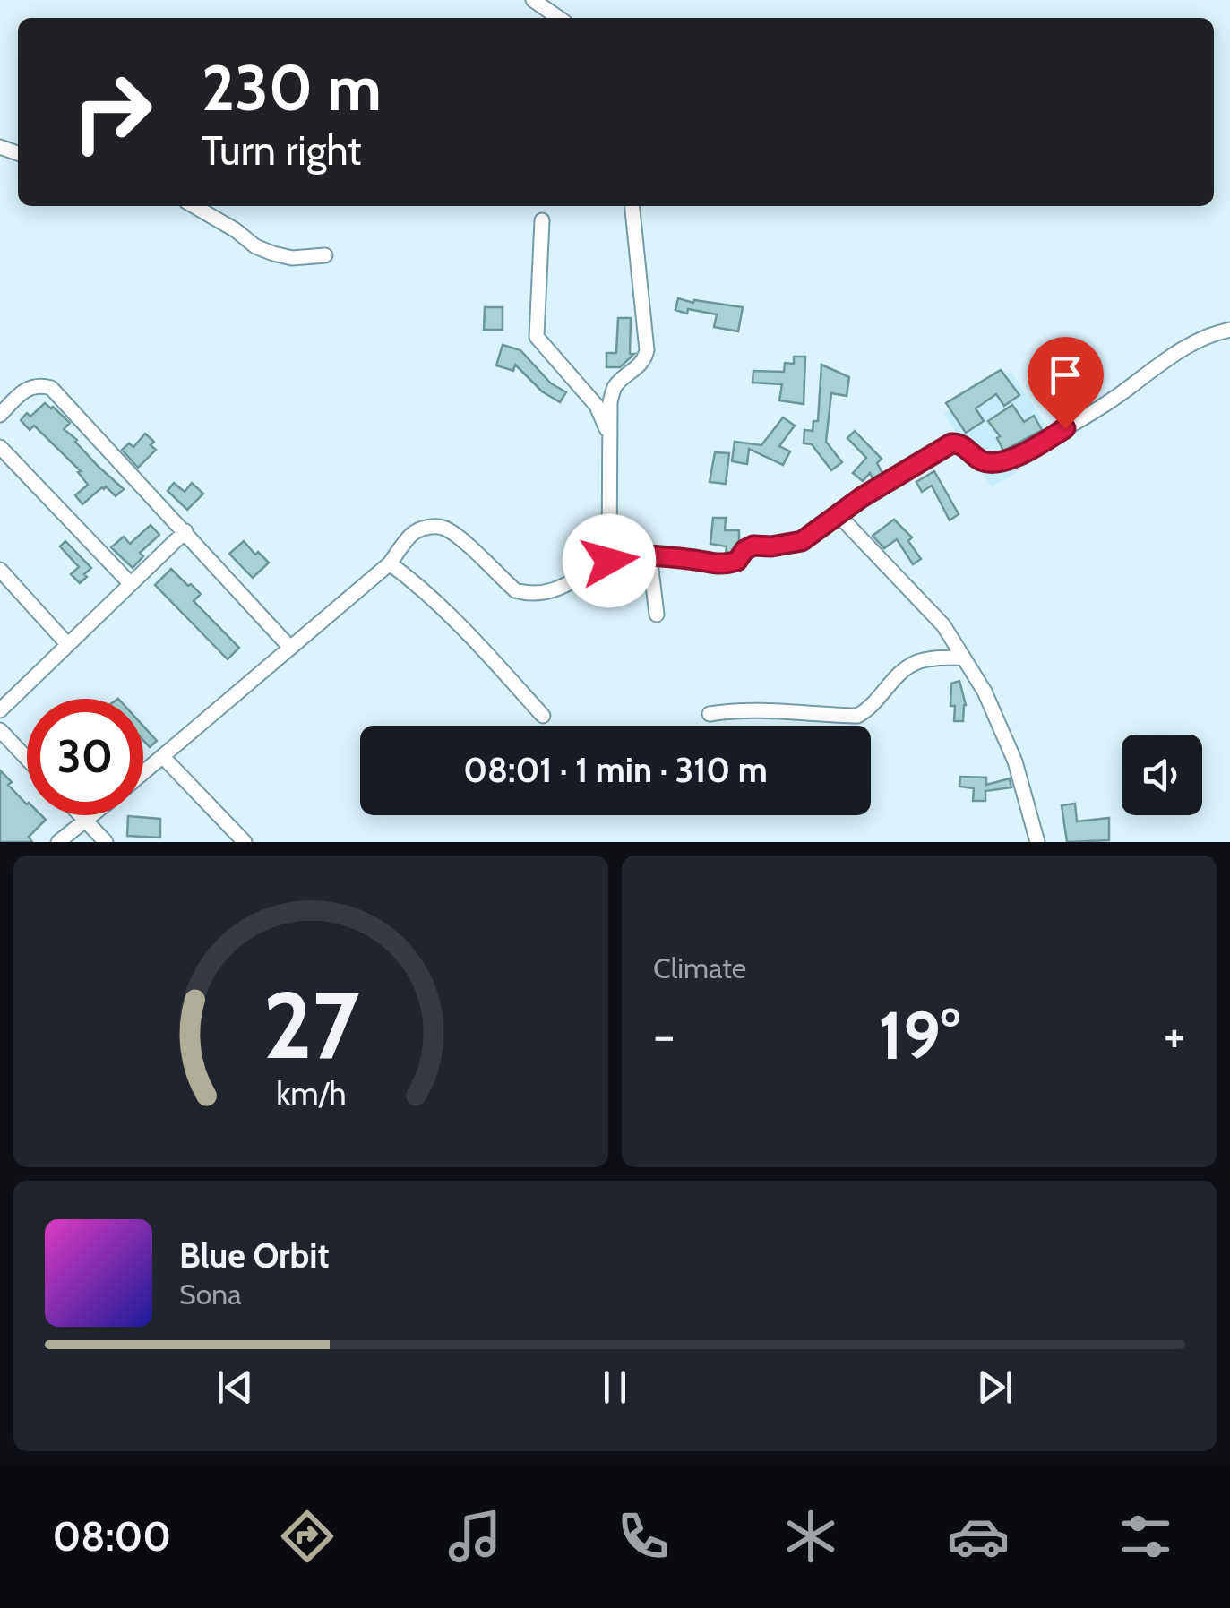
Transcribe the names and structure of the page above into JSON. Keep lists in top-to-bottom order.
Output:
{
  "page": {
    "turn": ["230 m", "Turn right"],
    "limit": "30",
    "trip": "08:01 · 1 min · 310 m",
    "tile": "Climate",
    "heat": ["−", "19°", "+"],
    "song": ["Blue Orbit", "Sona"],
    "tabs": "08:00",
    "gauge": ["27", "km/h"]
  }
}
